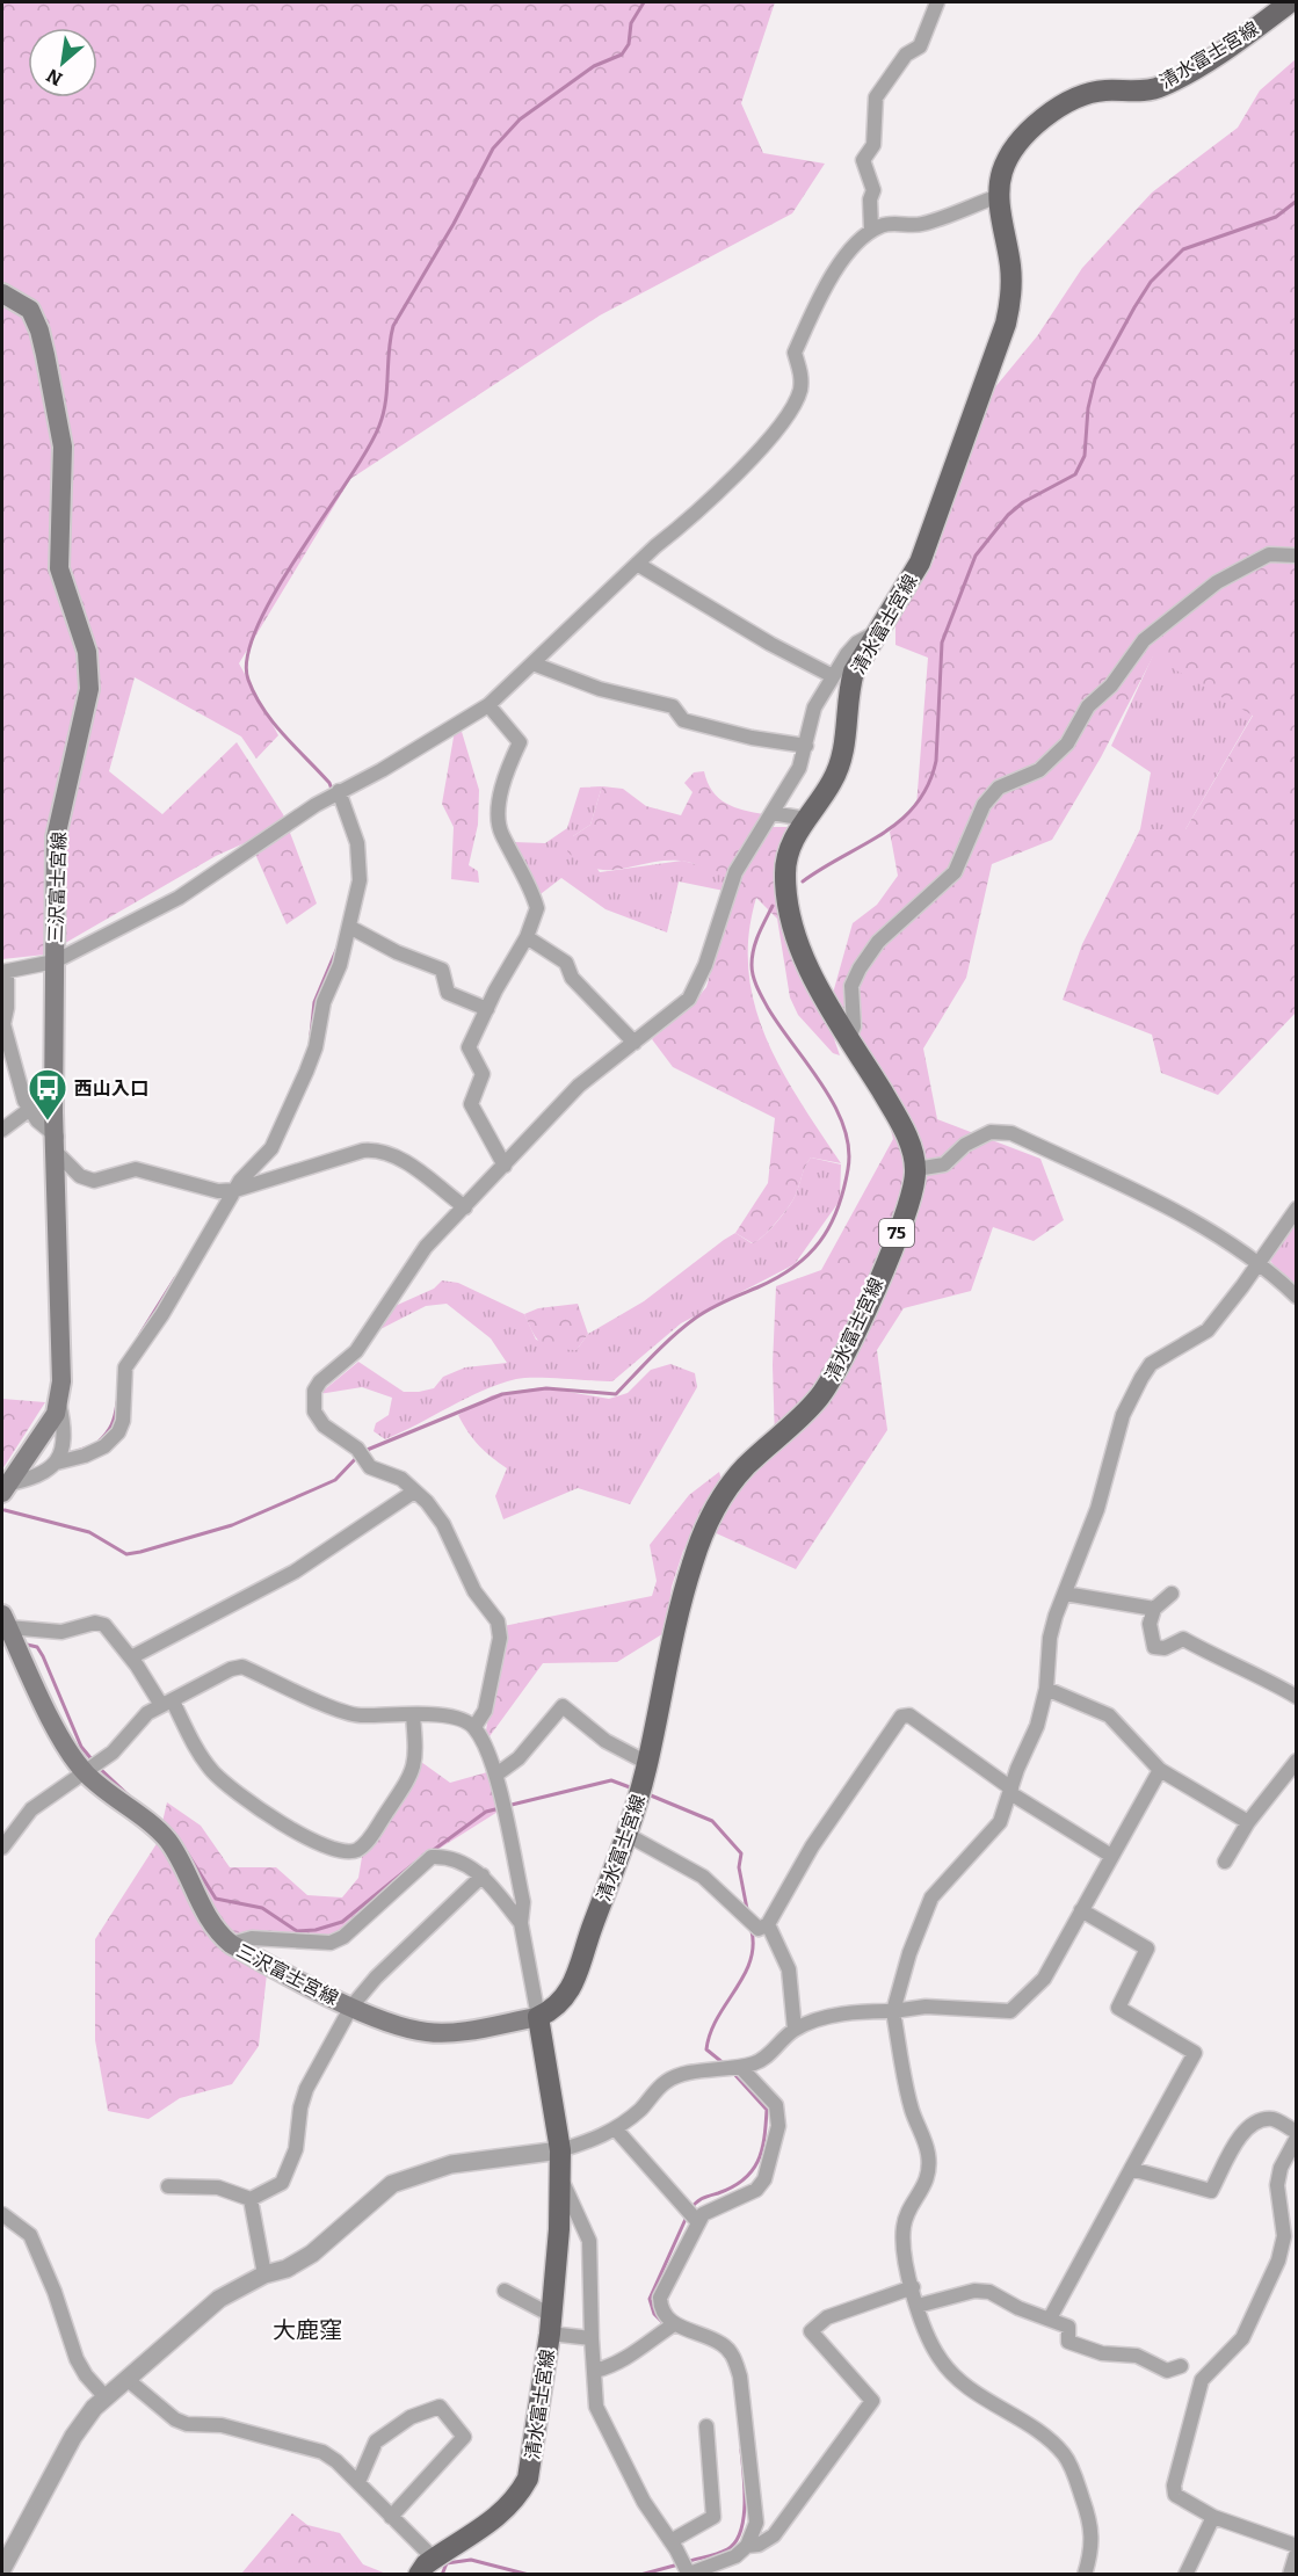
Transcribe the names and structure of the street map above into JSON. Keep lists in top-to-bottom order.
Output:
{
  "streets": {
    "main road": ["清水富士宮線", "三沢富士宮線", "75"]
  },
  "crossings": [
    ["清水富士宮線", "三沢富士宮線"]
  ],
  "districts": ["大鹿窪"],
  "places": {
    "bus stop": ["西山入口"]
  },
  "north": "bottom left"
}
